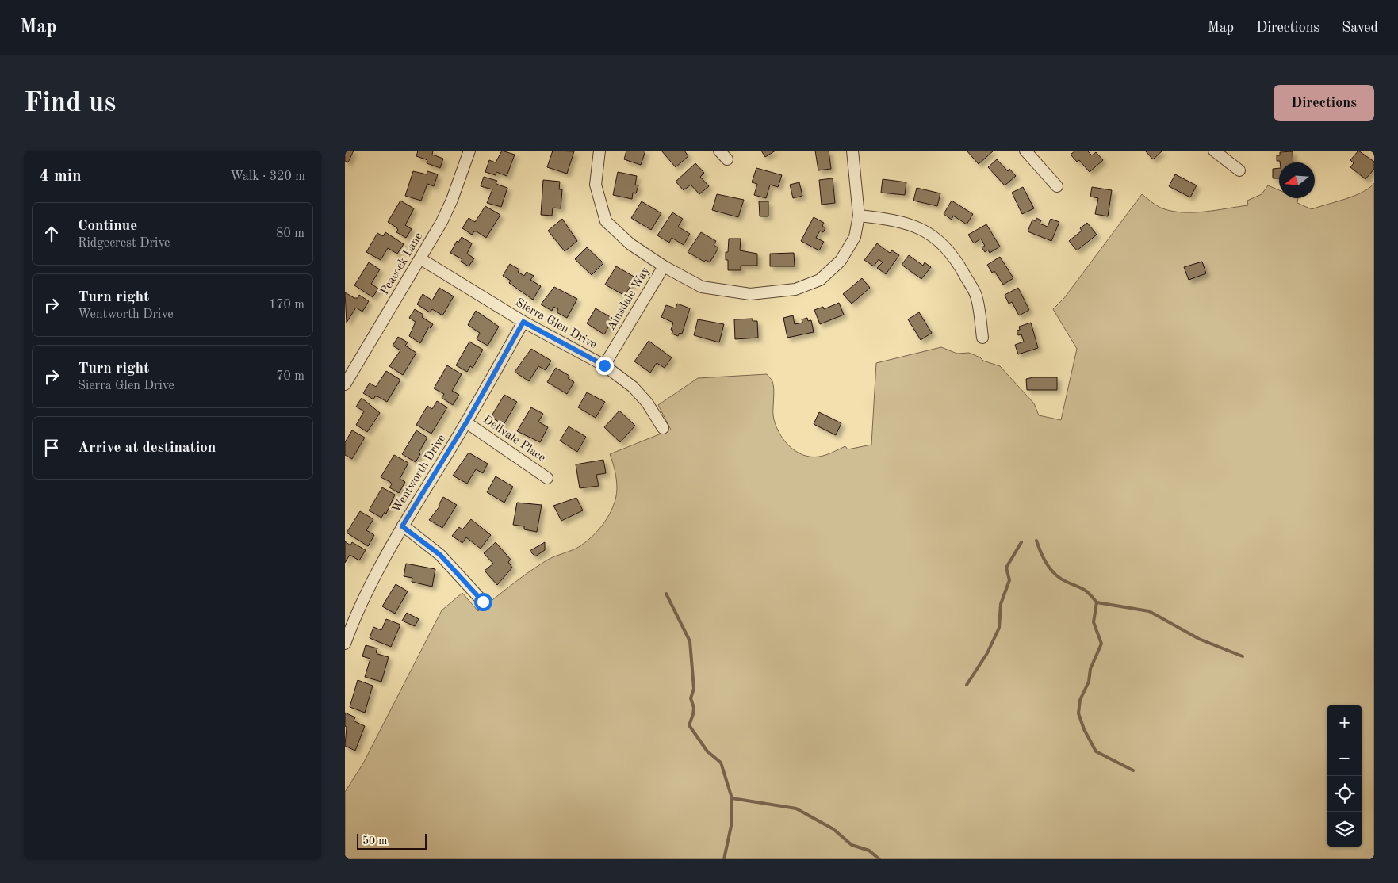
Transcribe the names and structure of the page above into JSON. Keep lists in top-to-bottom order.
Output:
{
  "streets": {
    "street": [
      "Peacock Lane",
      "Ainsdale Way",
      "Sierra Glen Drive",
      "Dellvale Place",
      "Wentworth Drive"
    ]
  },
  "crossings": [
    ["Peacock Lane", "Sierra Glen Drive"],
    ["Ainsdale Way", "Sierra Glen Drive"],
    ["Sierra Glen Drive", "Wentworth Drive"],
    ["Dellvale Place", "Wentworth Drive"]
  ],
  "scale_bar": "50 m",
  "north": "left",
  "page": {
    "header": "Map",
    "nav": ["Map", "Directions", "Saved"],
    "buttons": "Directions",
    "title": "Find us",
    "heading": ["4 min", "Walk · 320 m"],
    "list": [
      ["Continue", "Ridgecrest Drive", "80 m"],
      ["Turn right", "Wentworth Drive", "170 m"],
      ["Turn right", "Sierra Glen Drive", "70 m"],
      "Arrive at destination"
    ],
    "map_buttons": ["+", "−"],
    "scale": "50 m"
  }
}
